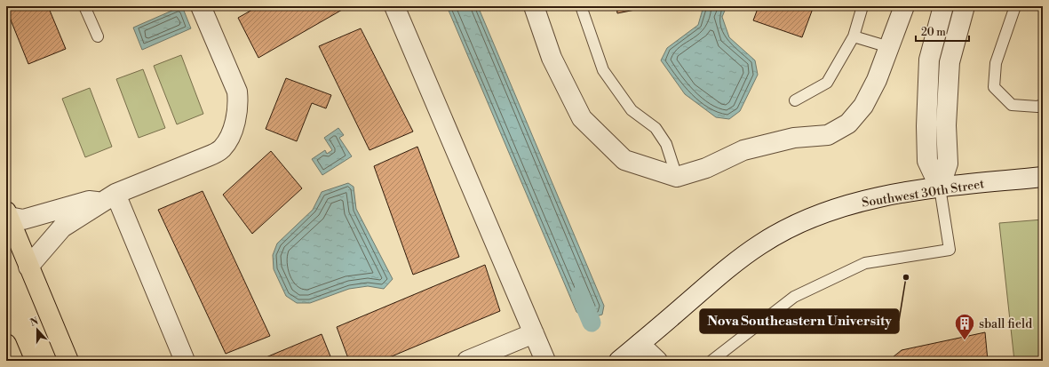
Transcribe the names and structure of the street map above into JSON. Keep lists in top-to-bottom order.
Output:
{
  "streets": {
    "street": ["Southwest 30th Street"]
  },
  "places": {
    "other": ["Nova Southeastern University"],
    "building": ["sball field"]
  },
  "scale_bar": "20 m",
  "north": "top"
}
